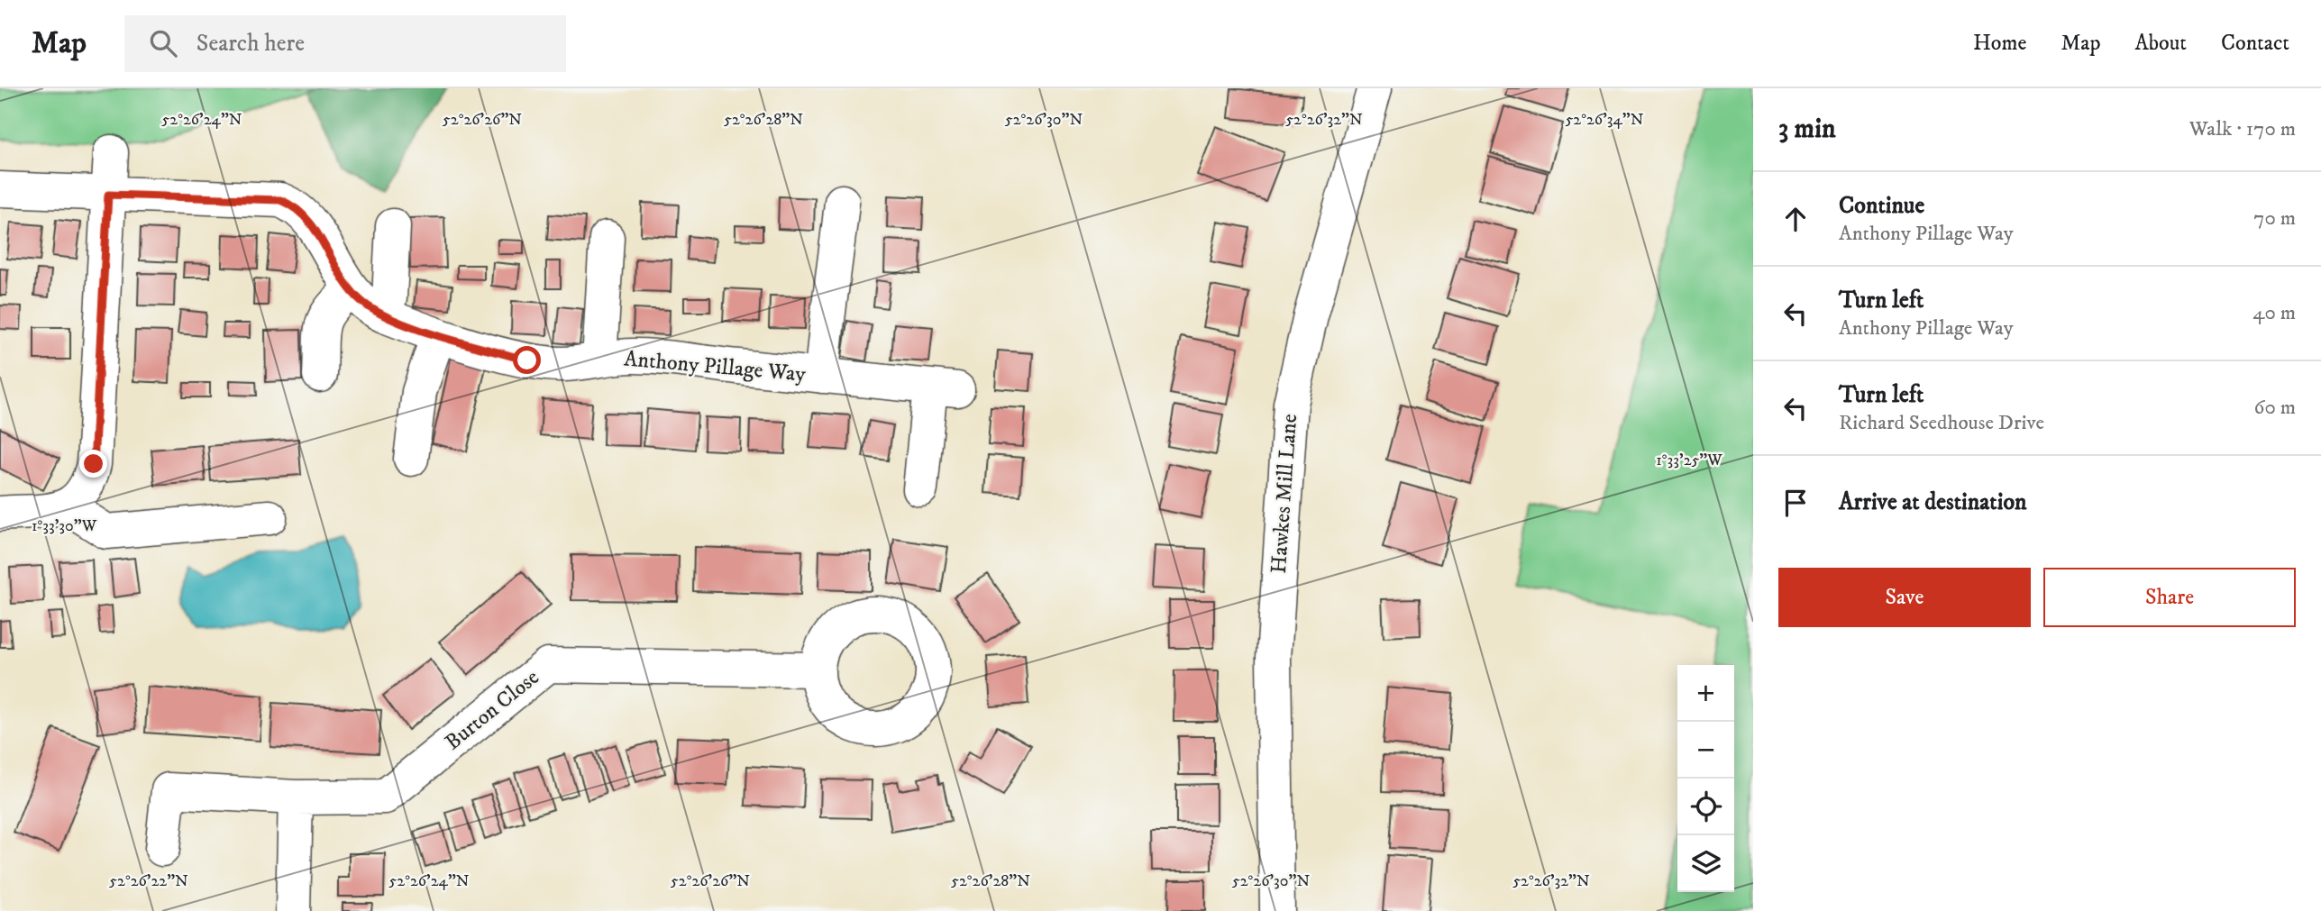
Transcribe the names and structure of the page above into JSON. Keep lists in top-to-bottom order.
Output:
{
  "streets": {
    "street": ["Anthony Pillage Way", "Hawkes Mill Lane", "Burton Close"]
  },
  "page": {
    "header": "Map",
    "search": "Search here",
    "nav": [
      "Home",
      "Map",
      "About",
      "Contact"
    ],
    "heading": ["3 min", "Walk · 170 m"],
    "list": [
      ["Continue", "Anthony Pillage Way", "70 m"],
      ["Turn left", "Anthony Pillage Way", "40 m"],
      ["Turn left", "Richard Seedhouse Drive", "60 m"],
      "Arrive at destination"
    ],
    "buttons": ["Save", "Share"],
    "map_buttons": ["+", "−"]
  },
  "coordinates": [
    "52°26'24\"N",
    "52°26'26\"N",
    "52°26'28\"N",
    "52°26'30\"N",
    "52°26'32\"N",
    "52°26'34\"N",
    "1°33'25\"W",
    "1°33'30\"W",
    "52°26'22\"N"
  ]
}
